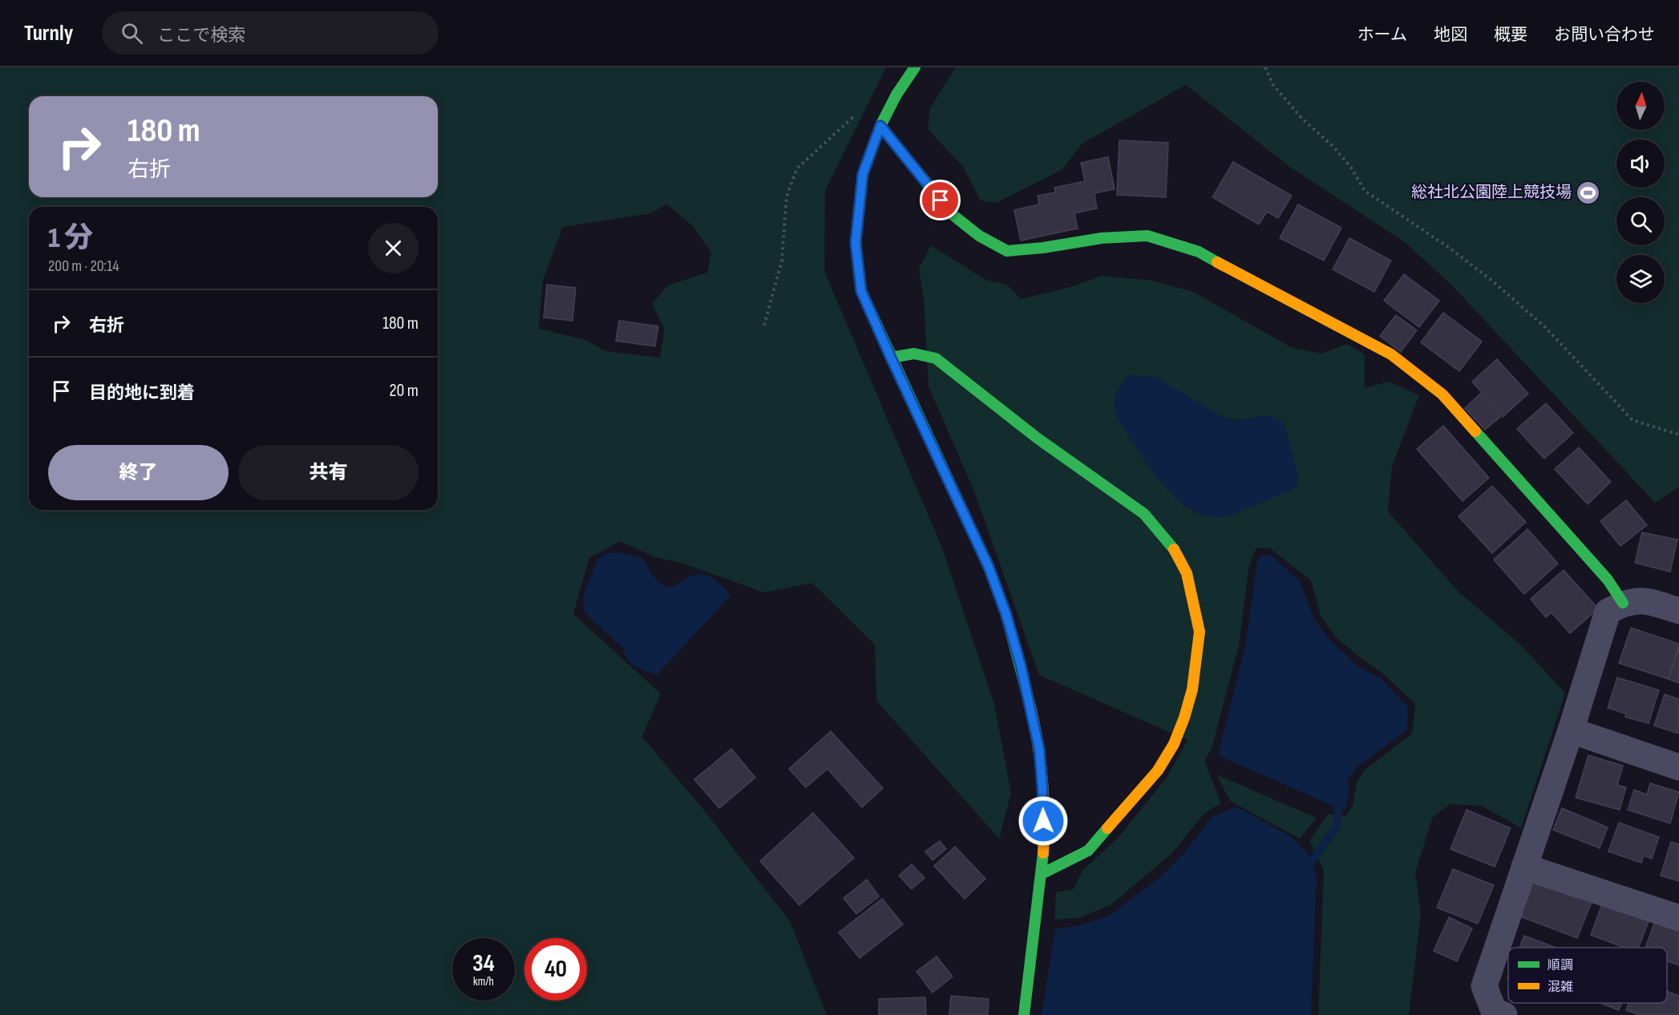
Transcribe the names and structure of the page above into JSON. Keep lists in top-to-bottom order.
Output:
{
  "places": {
    "sports": ["総社北公園陸上競技場"]
  },
  "legend": ["順調", "混雑"],
  "north": "top",
  "page": {
    "header": "Turnly",
    "search": "ここで検索",
    "nav": [
      "ホーム",
      "地図",
      "概要",
      "お問い合わせ"
    ],
    "turn": ["180 m", "右折"],
    "heading": ["1 分", "200 m · 20:14"],
    "list": [
      {
        "name": "右折",
        "value": "180 m"
      },
      {
        "name": "目的地に到着",
        "value": "20 m"
      }
    ],
    "buttons": ["終了", "共有"],
    "speed": "34 km/h",
    "limit": "40"
  }
}
